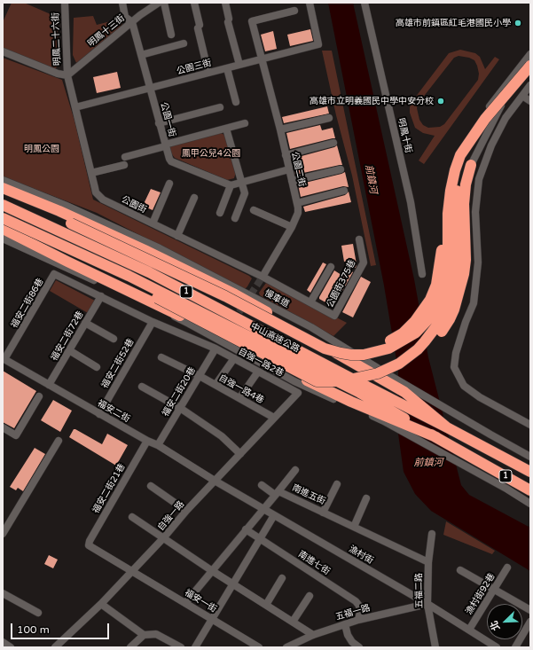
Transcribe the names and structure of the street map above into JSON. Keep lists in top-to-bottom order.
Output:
{
  "streets": {
    "highway": ["1", "中山高速公路"],
    "street": [
      "明鳳十三街",
      "明鳳二十六街",
      "公園三街",
      "公園一街",
      "明鳳十街",
      "公園二街",
      "公園街",
      "公園街375巷",
      "慢車道",
      "福安二街86巷",
      "福安二街72巷",
      "自強一路2巷",
      "福安二街52巷",
      "自強一路4巷",
      "福安二街20巷",
      "福安二街",
      "福安二街21巷",
      "南進五街",
      "自強一路",
      "漁村街",
      "南進七街",
      "五福二路",
      "漁村街92巷",
      "福安一街",
      "五福一路"
    ]
  },
  "crossings": [
    ["明鳳十三街", "明鳳二十六街"],
    ["明鳳十三街", "公園一街"],
    ["明鳳十三街", "公園街"],
    ["明鳳二十六街", "公園街"],
    ["公園三街", "公園一街"],
    ["公園三街", "公園二街"],
    ["公園三街", "公園街"],
    ["公園二街", "公園街"],
    ["公園街", "公園街375巷"],
    ["福安二街86巷", "自強一路2巷"],
    ["福安二街86巷", "福安二街"],
    ["福安二街72巷", "自強一路2巷"],
    ["福安二街72巷", "福安二街"],
    ["自強一路2巷", "福安二街52巷"],
    ["自強一路2巷", "福安二街20巷"],
    ["自強一路2巷", "自強一路"],
    ["福安二街52巷", "福安二街"],
    ["自強一路4巷", "福安二街20巷"],
    ["自強一路4巷", "自強一路"],
    ["福安二街20巷", "福安二街"],
    ["福安二街", "福安二街21巷"],
    ["福安二街", "自強一路"],
    ["福安二街", "漁村街"],
    ["福安二街21巷", "福安一街"],
    ["南進五街", "五福二路"],
    ["自強一路", "漁村街"],
    ["自強一路", "福安一街"],
    ["漁村街", "五福二路"],
    ["漁村街", "漁村街92巷"],
    ["漁村街", "五福一路"],
    ["南進七街", "五福一路"],
    ["五福二路", "五福一路"]
  ],
  "water": ["前鎮河"],
  "parks": ["明鳳公園", "鳳甲公兒4公園"],
  "places": ["高雄市前鎮區紅毛港國民小學", "高雄市立明義國民中學中安分校"],
  "scale_bar": "100 m",
  "north": "bottom left"
}
